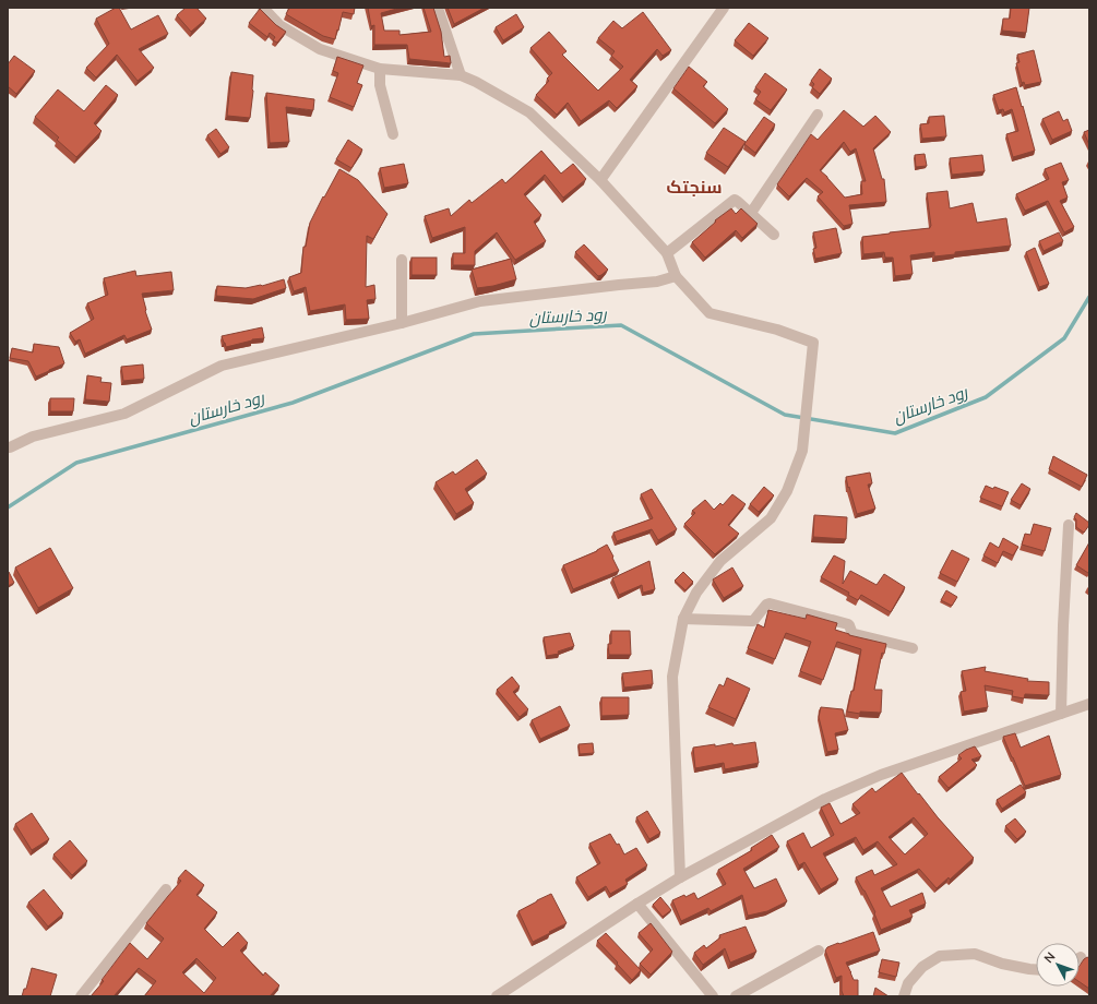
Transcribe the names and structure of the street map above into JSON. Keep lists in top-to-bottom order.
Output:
{
  "districts": ["سنجتک"],
  "water": ["رود خارستان"],
  "north": "top left"
}
